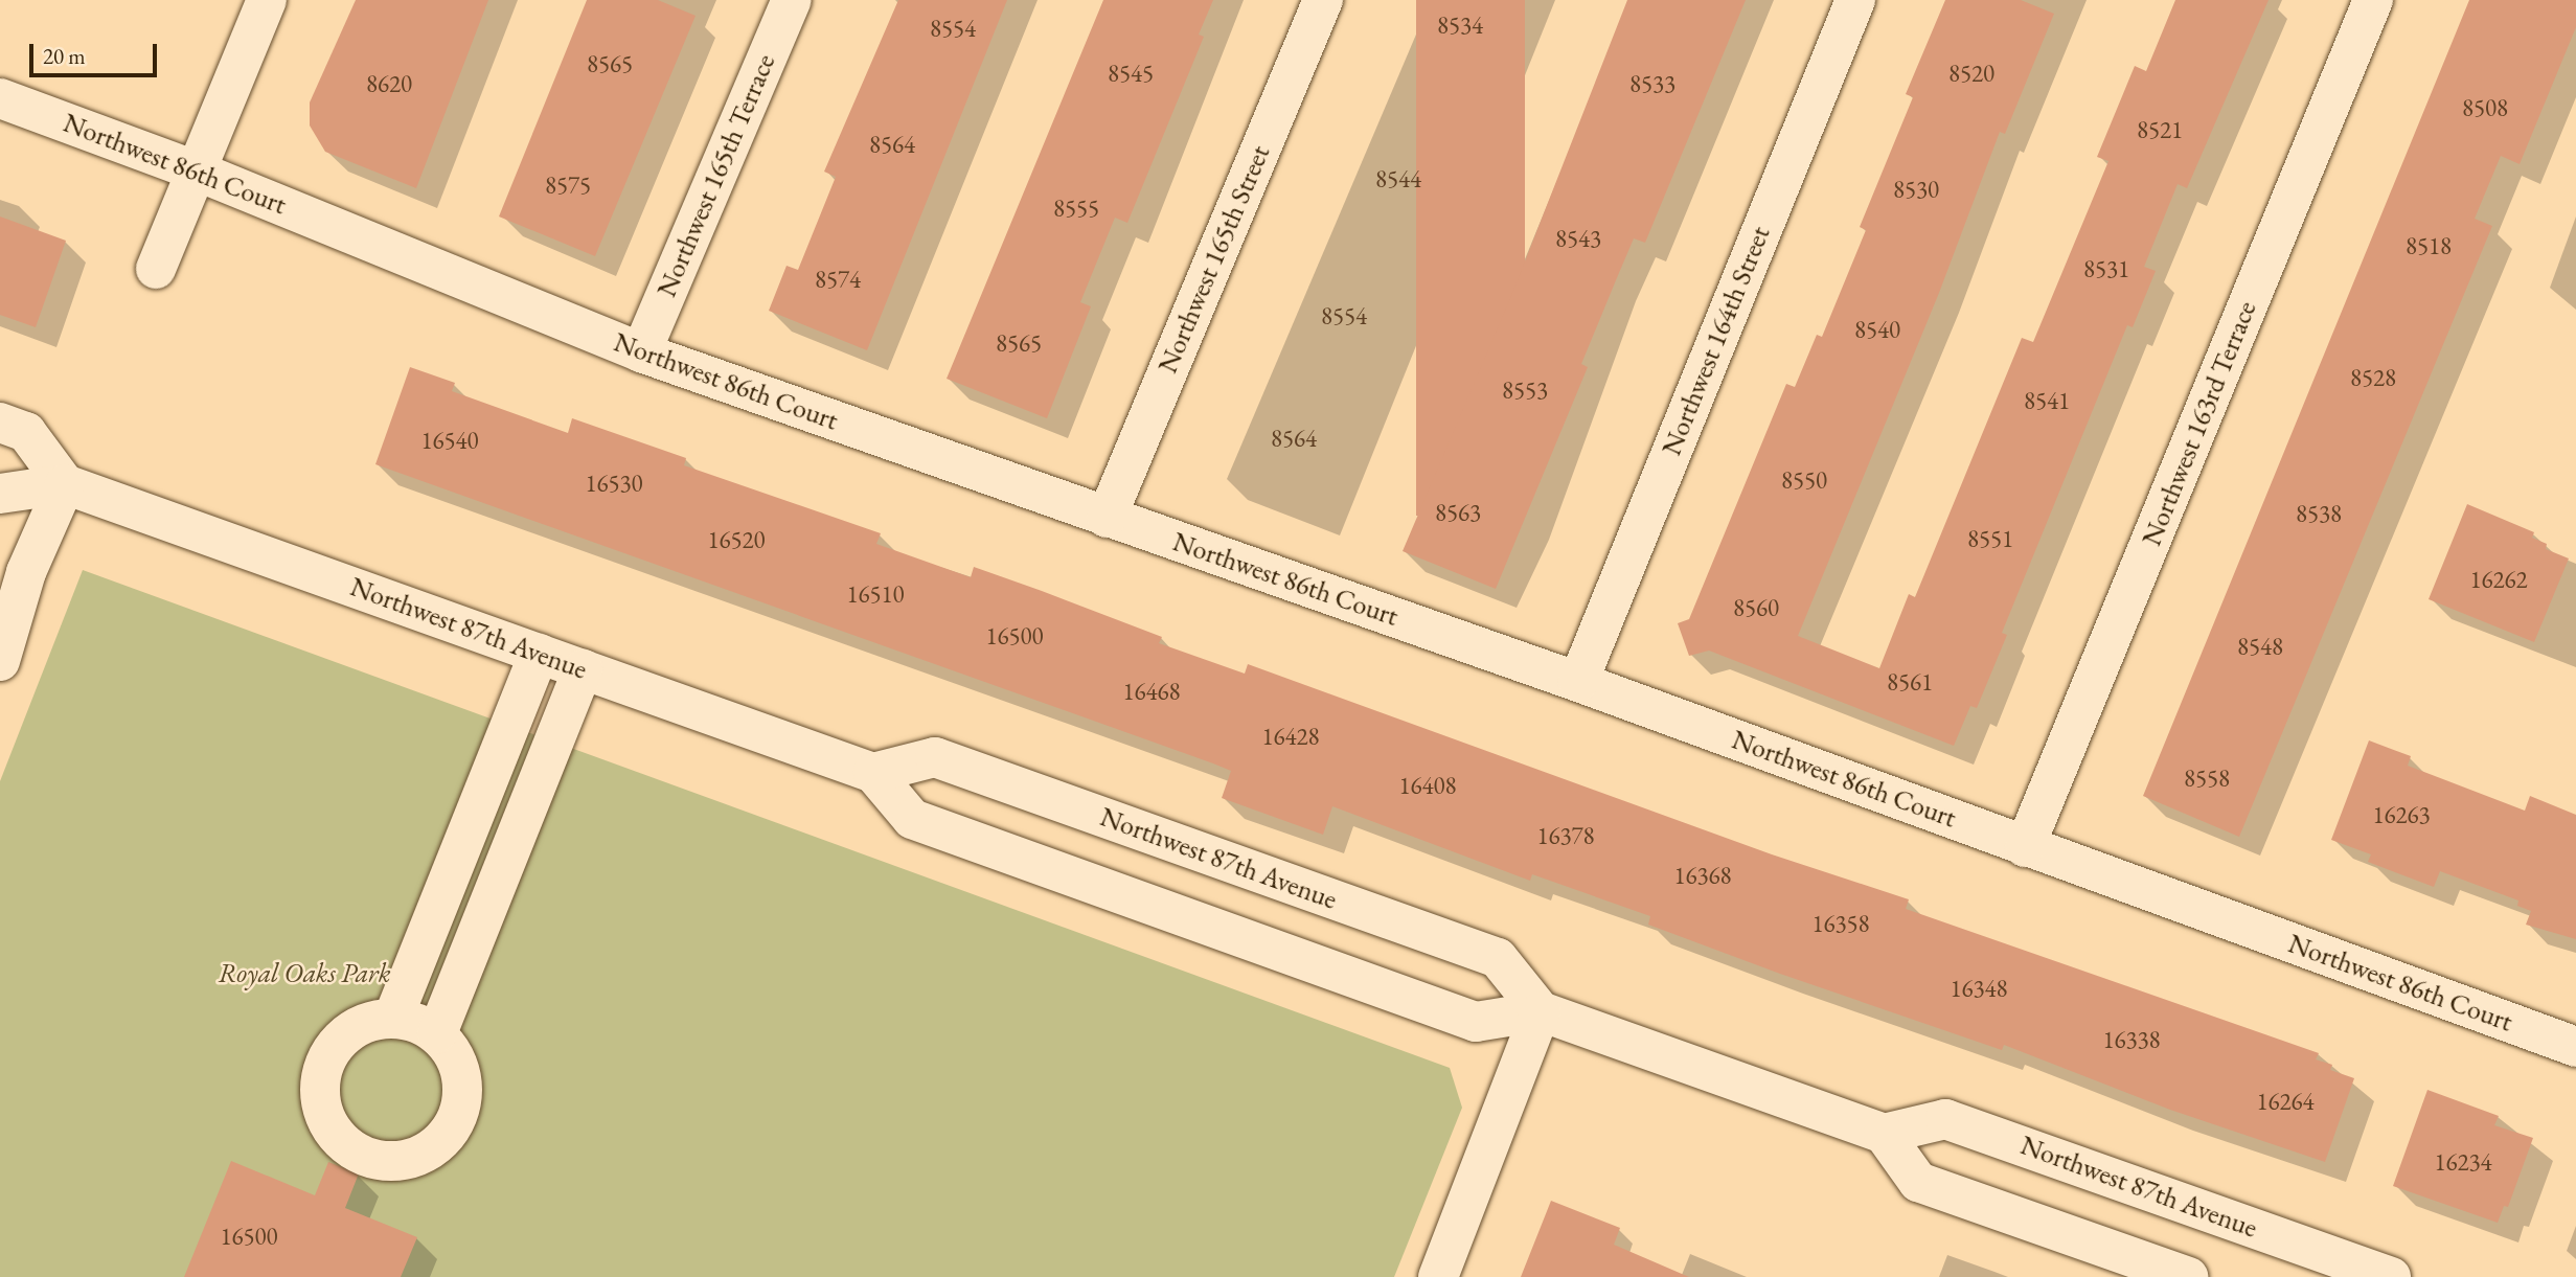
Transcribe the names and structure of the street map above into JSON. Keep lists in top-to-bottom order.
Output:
{
  "streets": {
    "street": [
      "Northwest 86th Court",
      "Northwest 165th Terrace",
      "Northwest 165th Street",
      "Northwest 164th Street",
      "Northwest 163rd Terrace",
      "Northwest 87th Avenue"
    ]
  },
  "crossings": [
    ["Northwest 86th Court", "Northwest 165th Terrace"],
    ["Northwest 86th Court", "Northwest 165th Street"],
    ["Northwest 86th Court", "Northwest 164th Street"],
    ["Northwest 86th Court", "Northwest 163rd Terrace"]
  ],
  "parks": ["Royal Oaks Park"],
  "house_numbers": [
    "8534",
    "8554",
    "8565",
    "8545",
    "8520",
    "8620",
    "8533",
    "8508",
    "8521",
    "8564",
    "8544",
    "8575",
    "8530",
    "8555",
    "8543",
    "8518",
    "8531",
    "8574",
    "8554",
    "8540",
    "8565",
    "8528",
    "8553",
    "8541",
    "8564",
    "16540",
    "8550",
    "16530",
    "8563",
    "8538",
    "8551",
    "16520",
    "16262",
    "16510",
    "8560",
    "16500",
    "8548",
    "8561",
    "16468",
    "16428",
    "8558",
    "16408",
    "16263",
    "16378",
    "16368",
    "16358",
    "16348",
    "16338",
    "16264",
    "16234",
    "16500"
  ],
  "scale_bar": "20 m"
}
